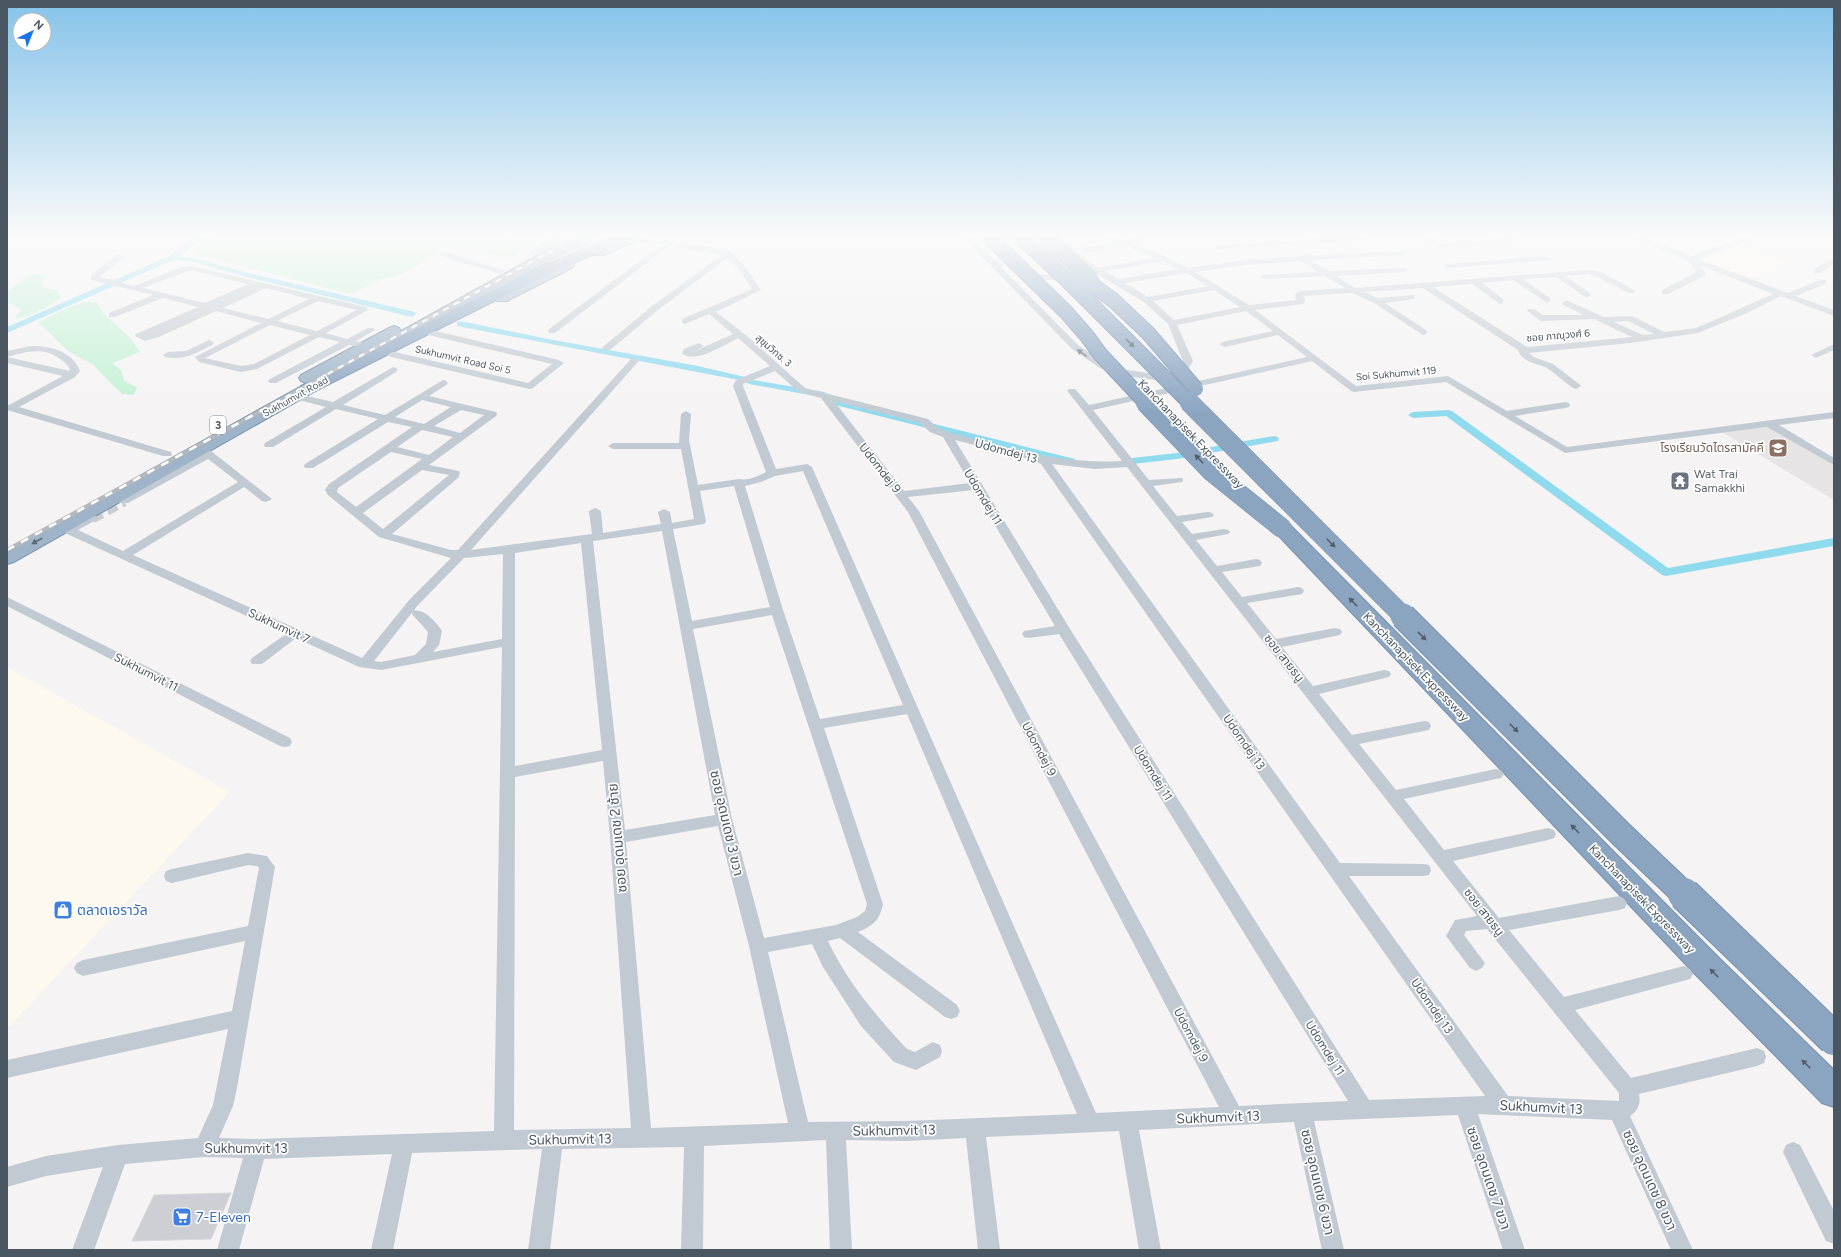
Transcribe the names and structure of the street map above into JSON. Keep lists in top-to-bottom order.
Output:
{
  "streets": {
    "highway": ["Sukhumvit Road", "3", "Kanchanapisek Expressway"],
    "street": [
      "ซอย ภาณุวงศ์ 6",
      "สุขุมวิทซ. 3",
      "Sukhumvit Road Soi 5",
      "Soi Sukhumvit 119",
      "Udomdej 13",
      "Udomdej 9",
      "Udomdej 11",
      "Sukhumvit 7",
      "ซอย สายธนู",
      "Sukhumvit 11",
      "ซอย อุดมเดช 3 ขวา",
      "ซอย อุดมเดช 2 ซ้าย",
      "Sukhumvit 13",
      "ซอย อุดมเดช 7 ขวา",
      "ซอย อุดมเดช 8 ขวา",
      "ซอย อุดมเดช 6 ขวา"
    ]
  },
  "crossings": [
    ["สุขุมวิทซ. 3", "Udomdej 13"],
    ["สุขุมวิทซ. 3", "Udomdej 9"],
    ["สุขุมวิทซ. 3", "Udomdej 11"],
    ["Sukhumvit Road", "Sukhumvit 7"],
    ["Udomdej 13", "Udomdej 11"],
    ["Udomdej 13", "Sukhumvit 13"],
    ["Udomdej 9", "Sukhumvit 13"],
    ["Udomdej 11", "Sukhumvit 13"],
    ["ซอย อุดมเดช 3 ขวา", "Sukhumvit 13"],
    ["ซอย อุดมเดช 2 ซ้าย", "Sukhumvit 13"],
    ["Sukhumvit 13", "ซอย อุดมเดช 7 ขวา"],
    ["Sukhumvit 13", "ซอย อุดมเดช 8 ขวา"],
    ["Sukhumvit 13", "ซอย อุดมเดช 6 ขวา"]
  ],
  "places": {
    "school or university": ["โรงเรียนวัดไตรสามัคคี"],
    "temple": ["Wat Trai Samakkhi"],
    "shop": ["ตลาดเอราวัล"],
    "supermarket": ["7-Eleven"]
  },
  "north": "top right"
}
